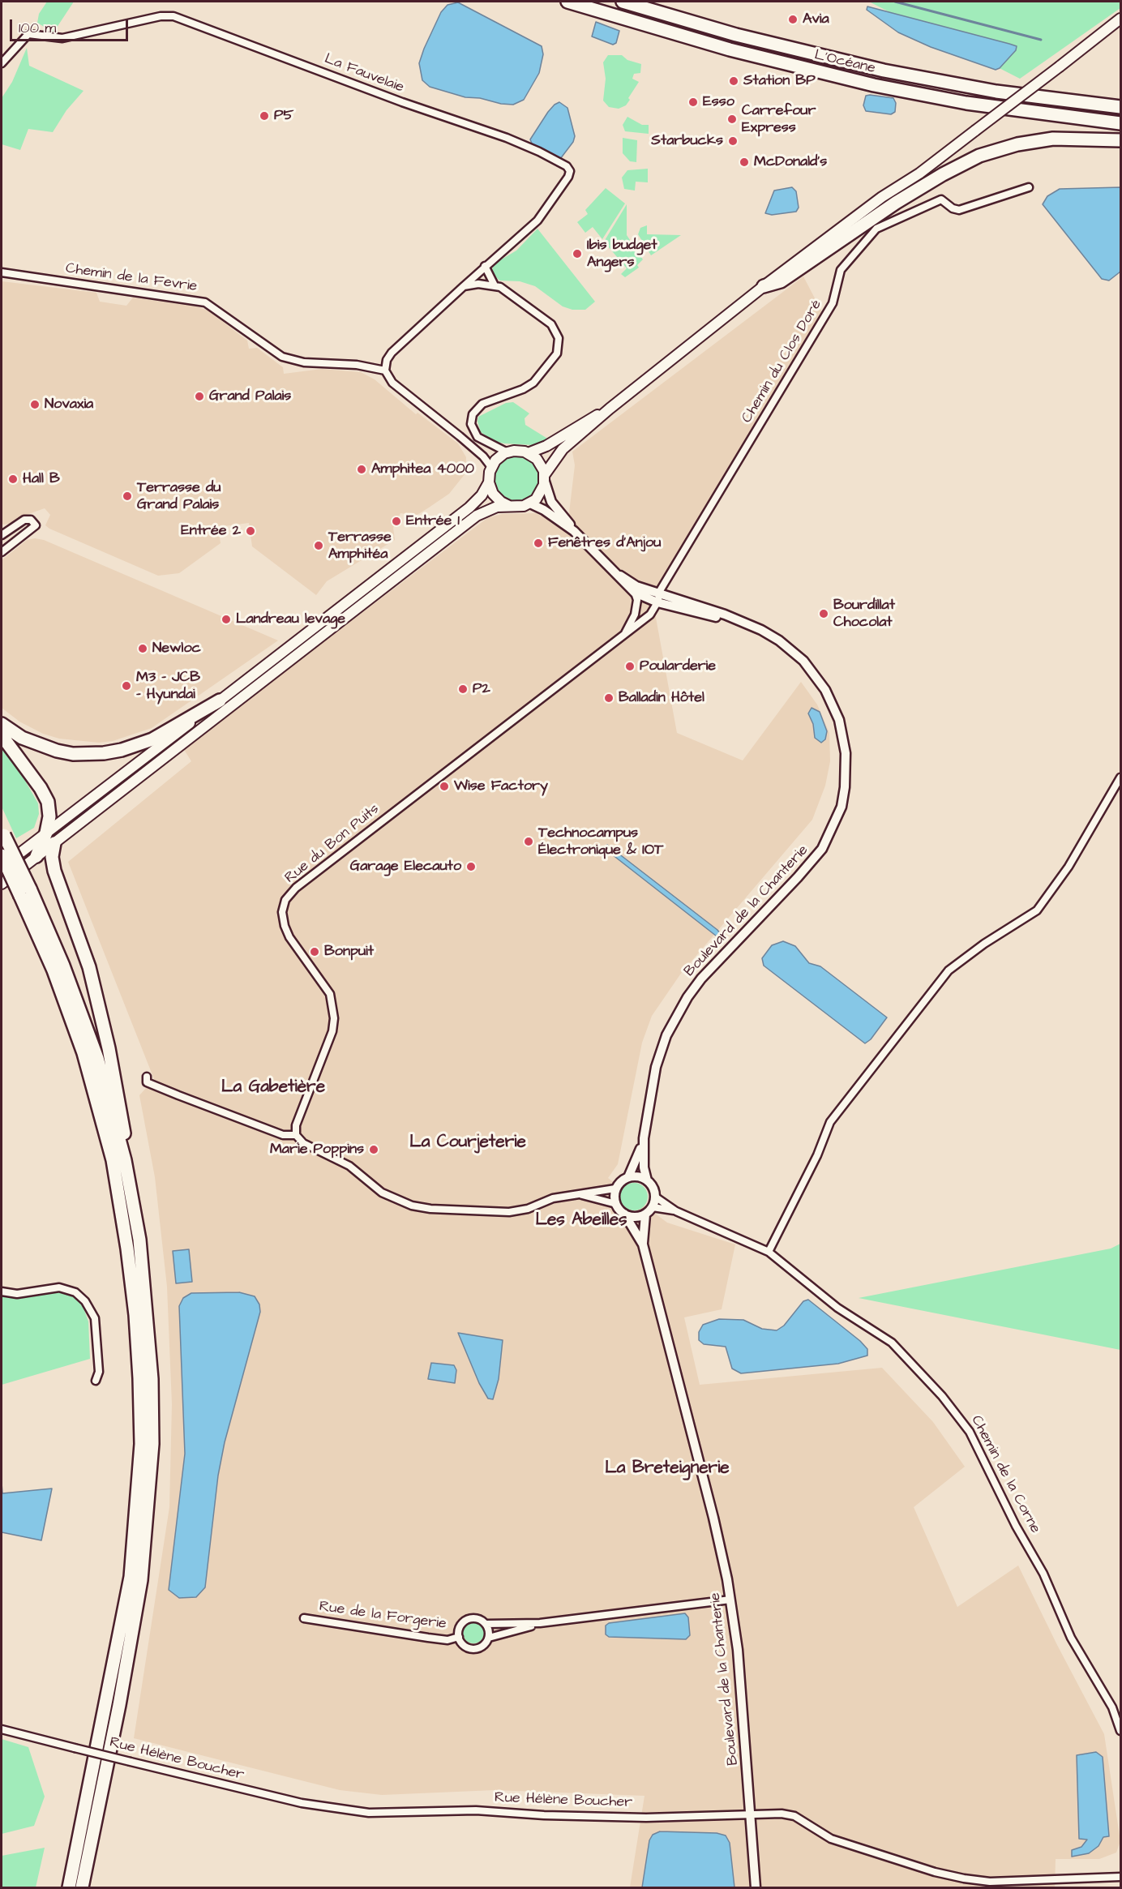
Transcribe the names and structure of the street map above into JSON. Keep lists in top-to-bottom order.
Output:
{
  "streets": {
    "highway": ["L’Océane"],
    "street": [
      "La Fauvelaie",
      "Chemin de la Fevrie",
      "Chemin du Clos Doré",
      "Rue du Bon Puits",
      "Boulevard de la Chanterie",
      "Chemin de la Corne",
      "Rue de la Forgerie",
      "Rue Hélène Boucher"
    ]
  },
  "crossings": [
    ["La Fauvelaie", "Chemin de la Fevrie"],
    ["Chemin du Clos Doré", "Rue du Bon Puits"],
    ["Chemin du Clos Doré", "Boulevard de la Chanterie"],
    ["Rue du Bon Puits", "Boulevard de la Chanterie"],
    ["Boulevard de la Chanterie", "Chemin de la Corne"],
    ["Boulevard de la Chanterie", "Rue Hélène Boucher"]
  ],
  "districts": [
    "La Gabetière",
    "La Courjeterie",
    "Les Abeilles",
    "La Breteignerie"
  ],
  "places": [
    "Avia",
    "Station BP",
    "Esso",
    "P5",
    "Carrefour Express",
    "Starbucks",
    "McDonald's",
    "Ibis budget Angers",
    "Grand Palais",
    "Novaxia",
    "Amphitea 4000",
    "Hall B",
    "Terrasse du Grand Palais",
    "Entrée 1",
    "Entrée 2",
    "Fenêtres d’Anjou",
    "Terrasse Amphitéa",
    "Bourdillat Chocolat",
    "Landreau levage",
    "Newloc",
    "Poularderie",
    "M3 - JCB - Hyundai",
    "P2",
    "Balladin Hôtel",
    "Wise Factory",
    "Technocampus Électronique & IOT",
    "Garage Elecauto",
    "Bonpuit",
    "Marie Poppins"
  ],
  "scale_bar": "100 m"
}
